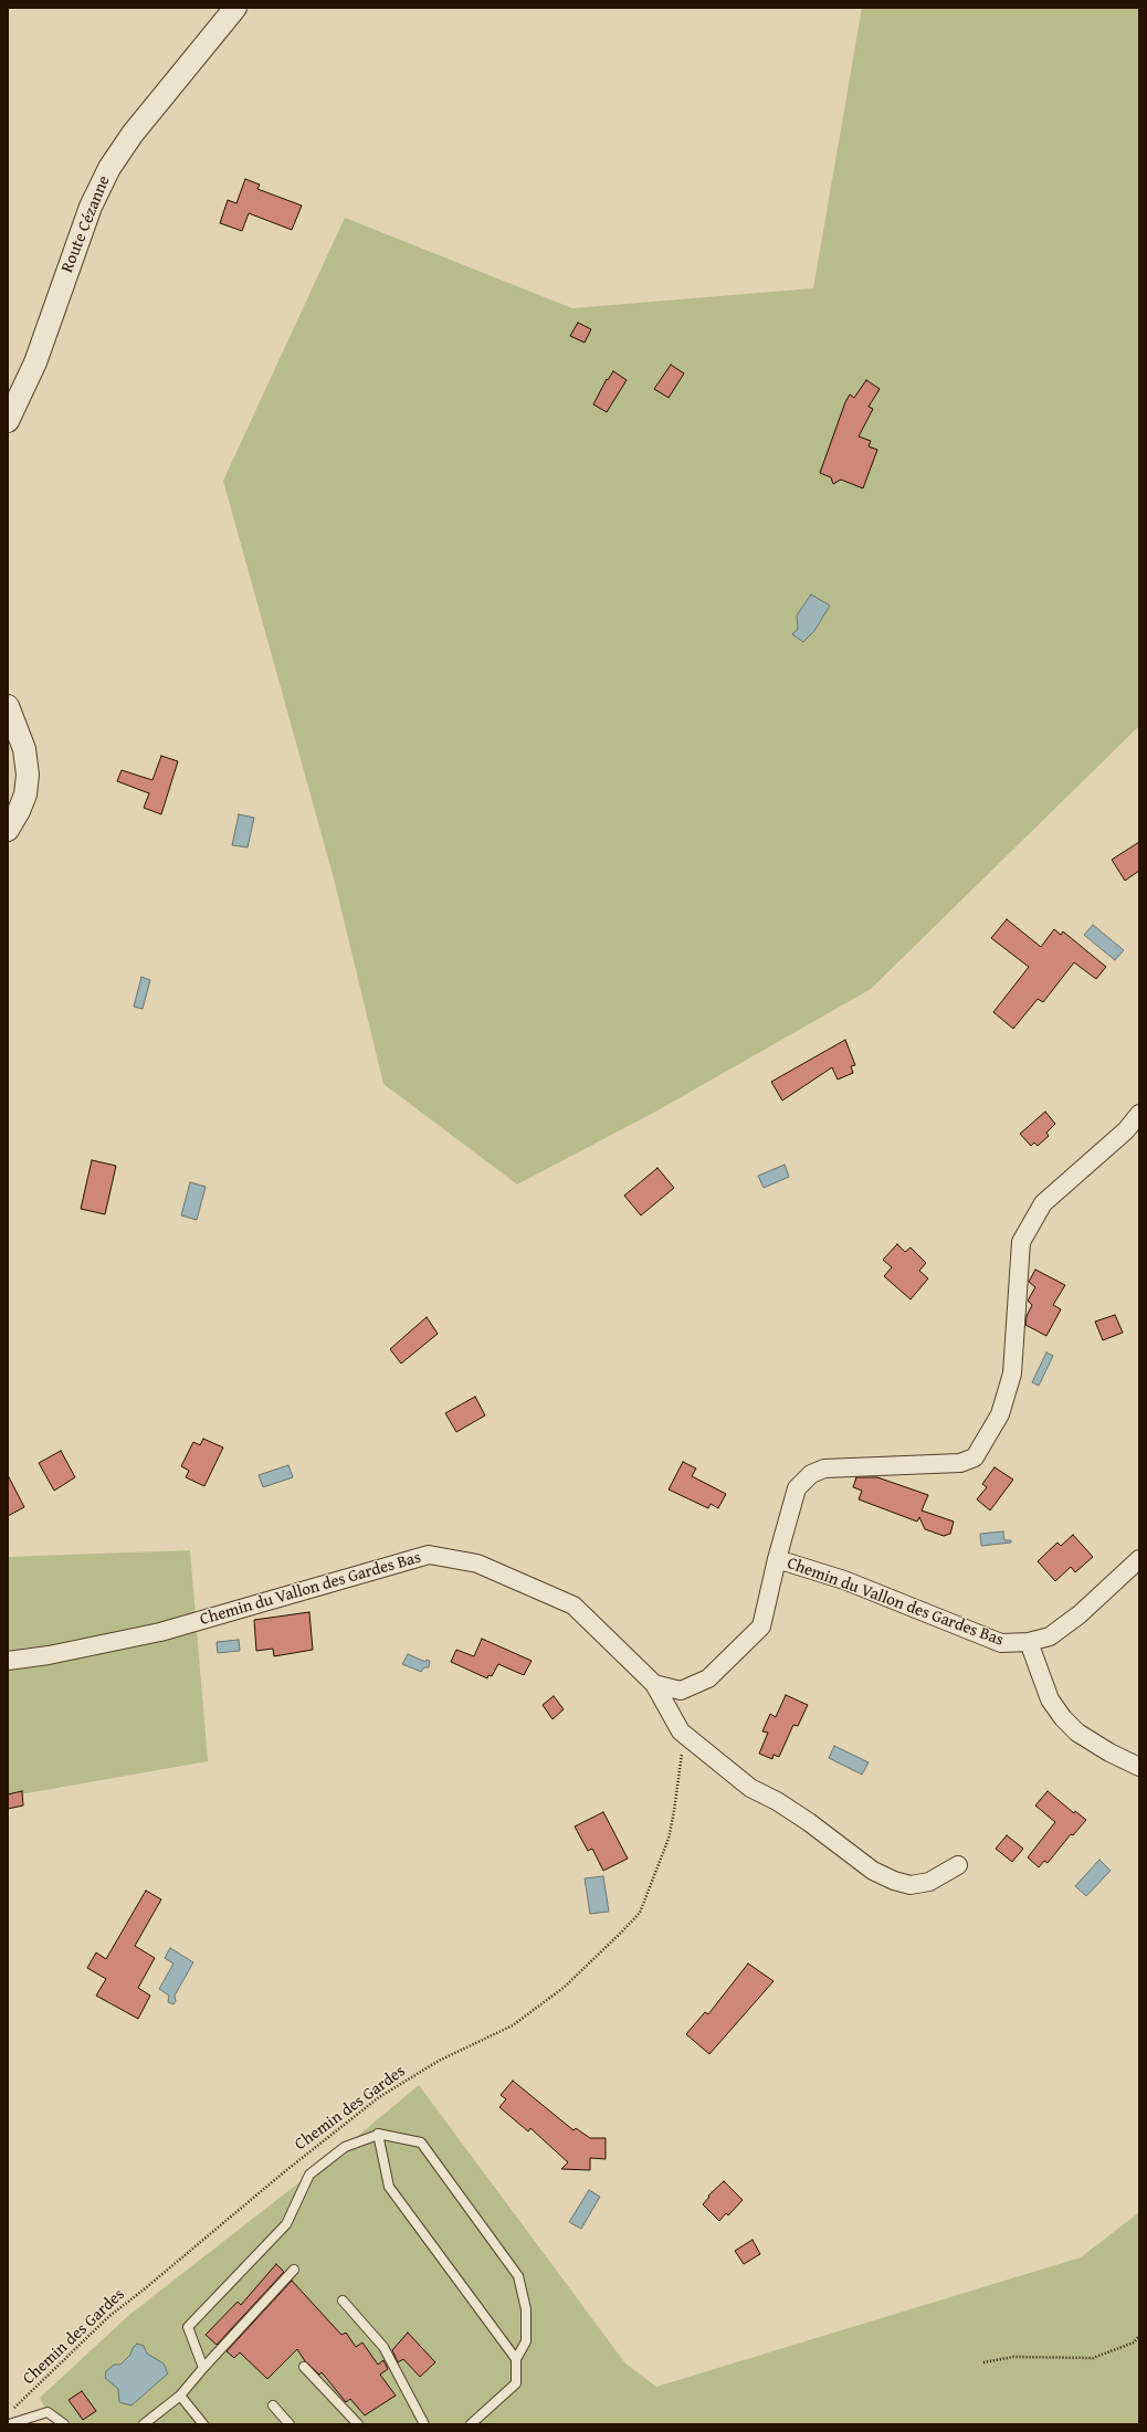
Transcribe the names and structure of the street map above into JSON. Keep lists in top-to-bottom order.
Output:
{
  "streets": {
    "street": ["Route Cézanne", "Chemin du Vallon des Gardes Bas"],
    "path": ["Chemin des Gardes"]
  },
  "crossings": [
    ["Chemin du Vallon des Gardes Bas", "Chemin des Gardes"]
  ]
}
